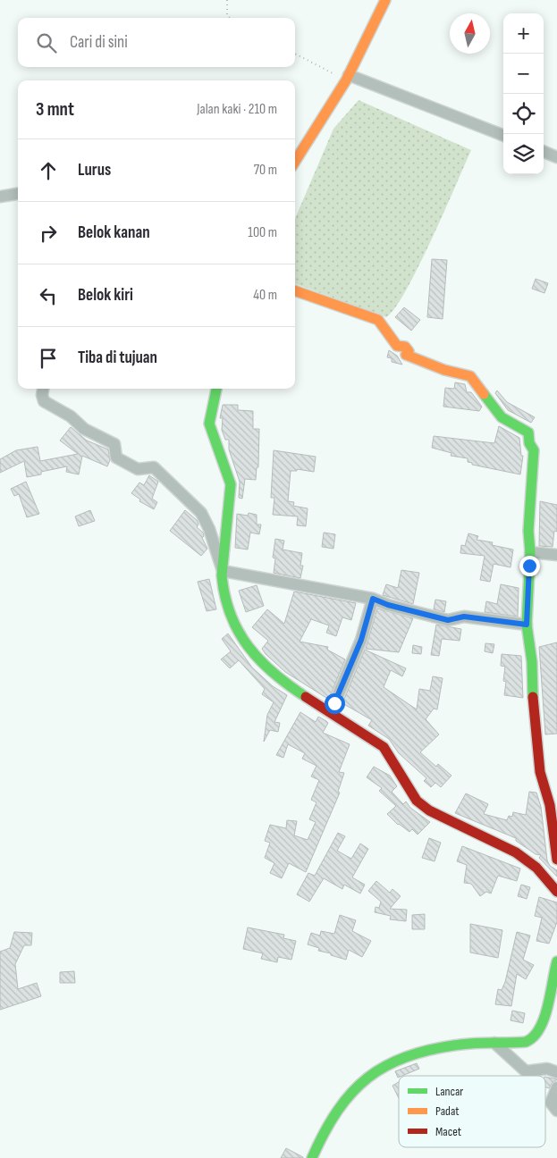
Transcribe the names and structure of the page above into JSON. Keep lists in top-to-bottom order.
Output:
{
  "legend": ["Lancar", "Padat", "Macet"],
  "north": "top",
  "page": {
    "map_buttons": ["+", "−"],
    "search": "Cari di sini",
    "heading": ["3 mnt", "Jalan kaki · 210 m"],
    "list": [
      ["Lurus", "70 m"],
      ["Belok kanan", "100 m"],
      ["Belok kiri", "40 m"],
      "Tiba di tujuan"
    ]
  }
}
